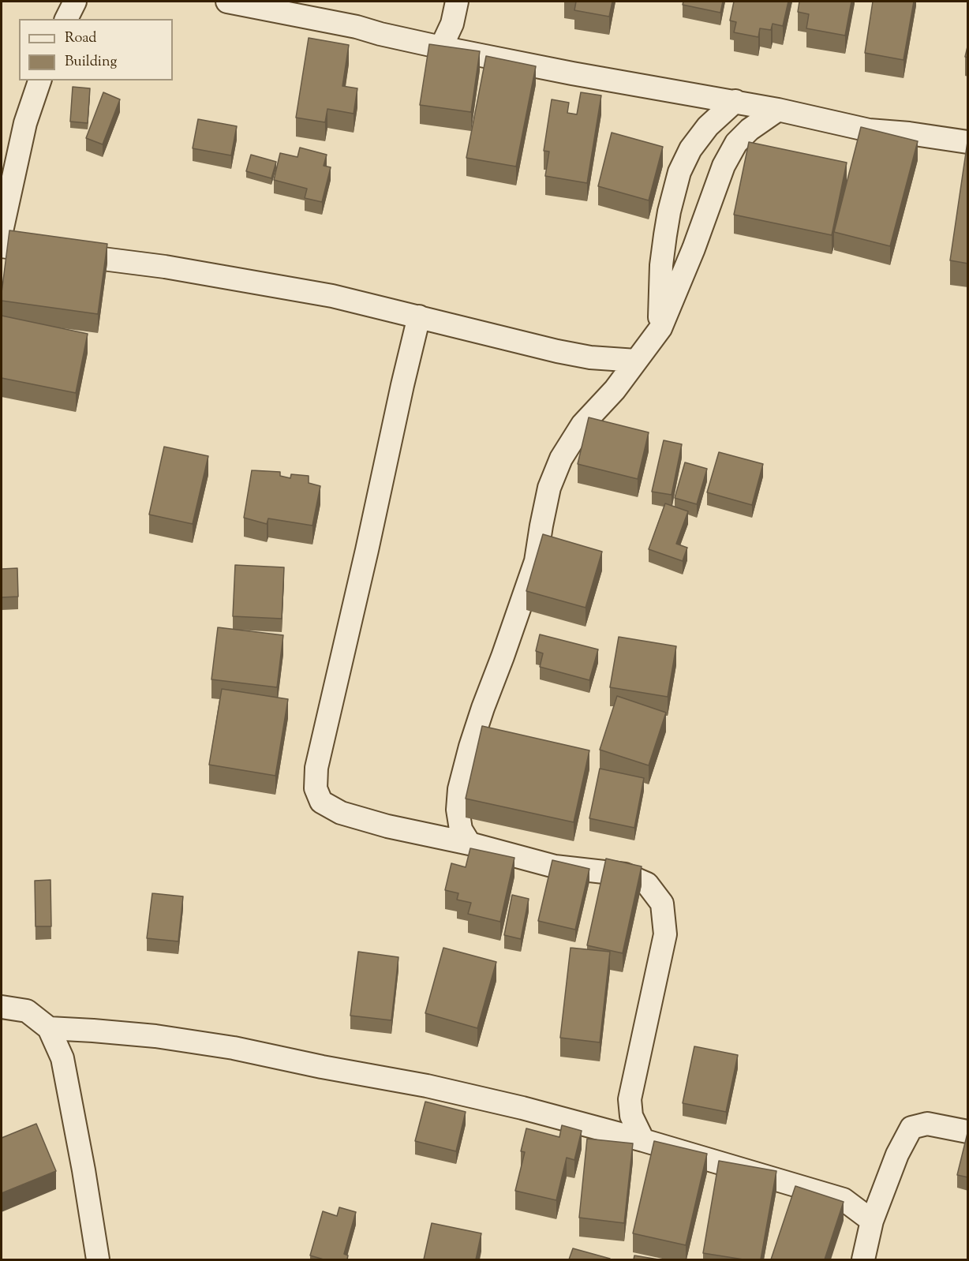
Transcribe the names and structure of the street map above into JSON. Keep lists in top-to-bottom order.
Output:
{
  "legend": ["Road", "Building"]
}
